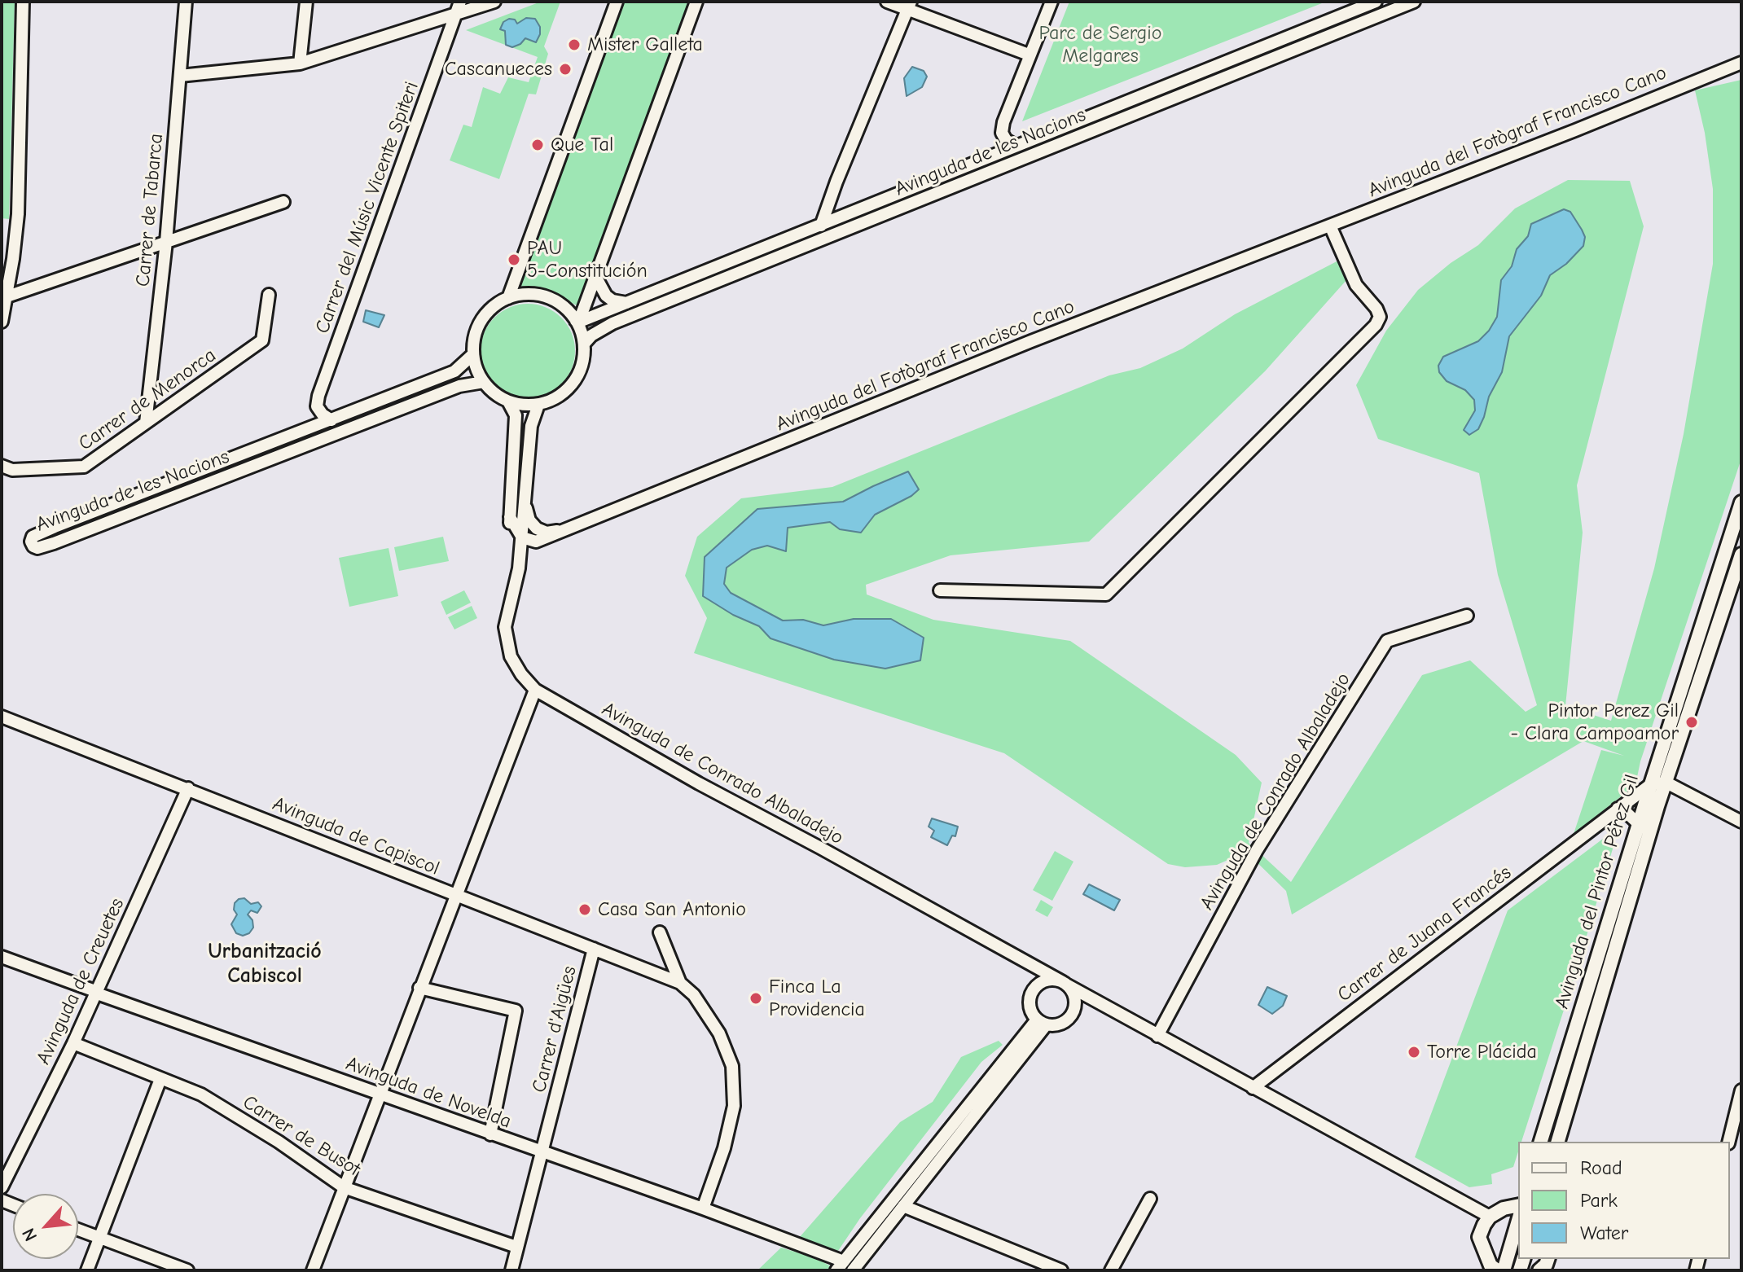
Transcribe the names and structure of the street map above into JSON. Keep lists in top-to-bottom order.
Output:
{
  "streets": {
    "main road": ["Avinguda del Pintor Pérez Gil"],
    "street": [
      "Avinguda del Fotògraf Francisco Cano",
      "Avinguda de les Nacions",
      "Carrer del Músic Vicente Spiteri",
      "Carrer de Tabarca",
      "Carrer de Menorca",
      "Avinguda de Conrado Albaladejo",
      "Avinguda de Capiscol",
      "Carrer de Juana Francés",
      "Avinguda de Creuetes",
      "Carrer d'Aigües",
      "Avinguda de Novelda",
      "Carrer de Busot"
    ]
  },
  "crossings": [
    ["Avinguda de les Nacions", "Carrer del Músic Vicente Spiteri"],
    ["Carrer de Tabarca", "Carrer de Menorca"],
    ["Avinguda de Conrado Albaladejo", "Carrer de Juana Francés"],
    ["Avinguda de Capiscol", "Avinguda de Creuetes"],
    ["Avinguda de Capiscol", "Carrer d'Aigües"],
    ["Avinguda de Capiscol", "Avinguda de Novelda"],
    ["Avinguda del Pintor Pérez Gil", "Carrer de Juana Francés"],
    ["Avinguda de Creuetes", "Avinguda de Novelda"],
    ["Avinguda de Creuetes", "Carrer de Busot"],
    ["Carrer d'Aigües", "Avinguda de Novelda"],
    ["Carrer d'Aigües", "Carrer de Busot"]
  ],
  "districts": ["Urbanització Cabiscol"],
  "parks": ["Parc de Sergio Melgares"],
  "places": [
    "Mister Galleta",
    "Cascanueces",
    "Que Tal",
    "PAU 5-Constitución",
    "Pintor Perez Gil - Clara Campoamor",
    "Casa San Antonio",
    "Finca La Providencia",
    "Torre Plácida"
  ],
  "legend": ["Road", "Park", "Water"],
  "north": "bottom left"
}
